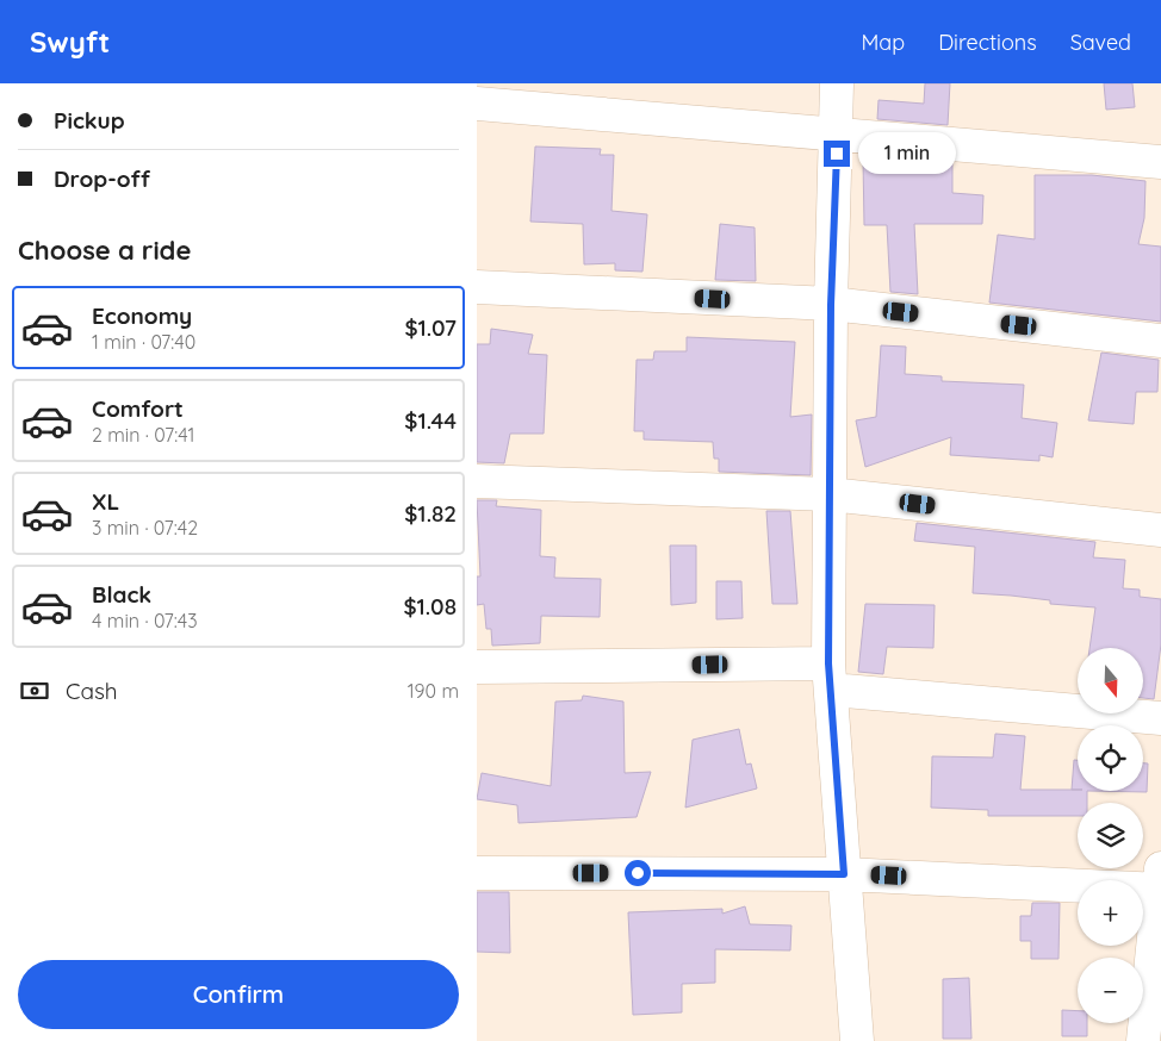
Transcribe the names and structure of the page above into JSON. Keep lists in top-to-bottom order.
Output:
{
  "north": "bottom",
  "page": {
    "header": "Swyft",
    "nav": ["Map", "Directions", "Saved"],
    "banner": ["Pickup", "Drop-off"],
    "bubble": "1 min",
    "heading": "Choose a ride",
    "list": [
      {
        "name": "Economy",
        "note": "1 min · 07:40",
        "value": "$1.07"
      },
      {
        "name": "Comfort",
        "note": "2 min · 07:41",
        "value": "$1.44"
      },
      {
        "name": "XL",
        "note": "3 min · 07:42",
        "value": "$1.82"
      },
      {
        "name": "Black",
        "note": "4 min · 07:43",
        "value": "$1.08"
      }
    ],
    "map_buttons": ["+", "−"],
    "pay": ["Cash", "190 m"],
    "buttons": "Confirm"
  }
}
